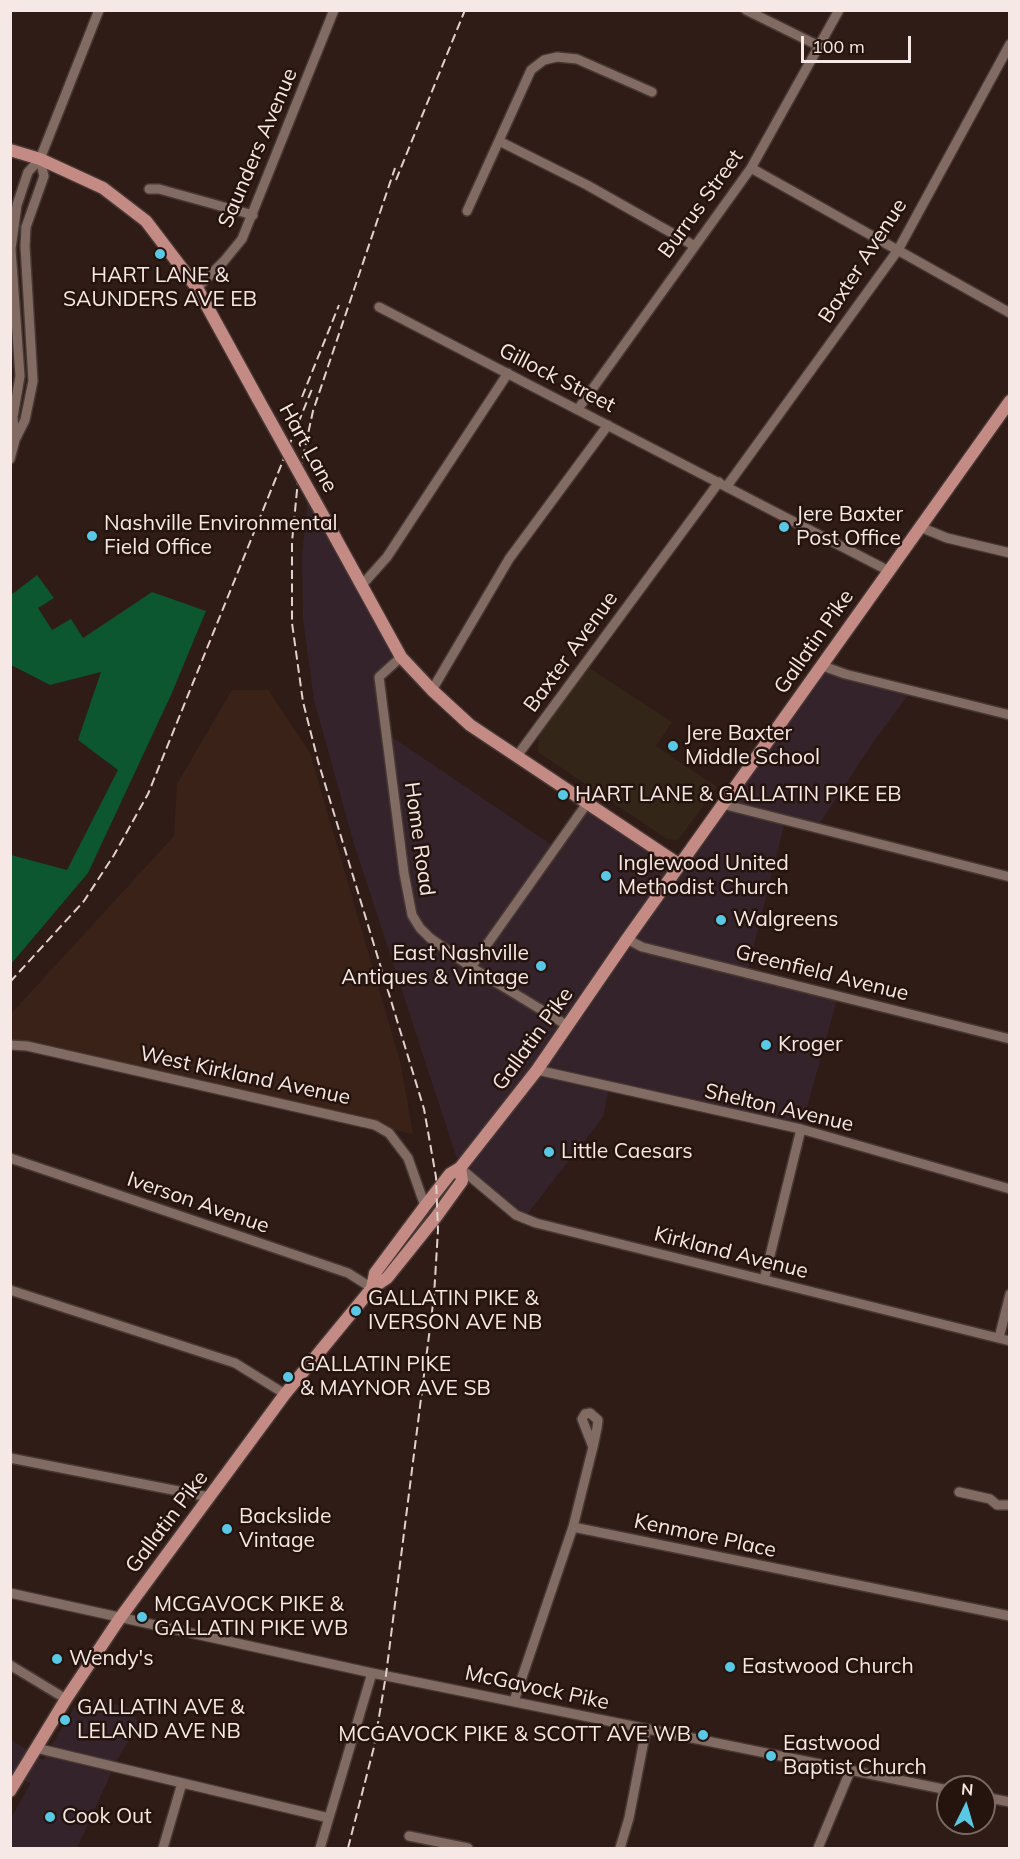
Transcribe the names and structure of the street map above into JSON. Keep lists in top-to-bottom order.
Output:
{
  "streets": {
    "main road": ["Hart Lane", "Gallatin Pike"],
    "street": [
      "Saunders Avenue",
      "Burrus Street",
      "Baxter Avenue",
      "Gillock Street",
      "Home Road",
      "Greenfield Avenue",
      "West Kirkland Avenue",
      "Shelton Avenue",
      "Iverson Avenue",
      "Kirkland Avenue",
      "Kenmore Place",
      "McGavock Pike"
    ]
  },
  "crossings": [
    ["Saunders Avenue", "Hart Lane"],
    ["Burrus Street", "Gillock Street"],
    ["Baxter Avenue", "Gillock Street"],
    ["Baxter Avenue", "Hart Lane"],
    ["Gillock Street", "Gallatin Pike"],
    ["Hart Lane", "Gallatin Pike"],
    ["Hart Lane", "Home Road"],
    ["Gallatin Pike", "Home Road"],
    ["Gallatin Pike", "Greenfield Avenue"],
    ["Gallatin Pike", "West Kirkland Avenue"],
    ["Gallatin Pike", "Shelton Avenue"],
    ["Gallatin Pike", "Iverson Avenue"],
    ["Gallatin Pike", "Kirkland Avenue"],
    ["Gallatin Pike", "McGavock Pike"]
  ],
  "places": [
    "HART LANE & SAUNDERS AVE EB",
    "Jere Baxter Post Office",
    "Nashville Environmental Field Office",
    "Jere Baxter Middle School",
    "HART LANE & GALLATIN PIKE EB",
    "Inglewood United Methodist Church",
    "Walgreens",
    "East Nashville Antiques & Vintage",
    "Kroger",
    "Little Caesars",
    "GALLATIN PIKE & IVERSON AVE NB",
    "GALLATIN PIKE & MAYNOR AVE SB",
    "Backslide Vintage",
    "MCGAVOCK PIKE & GALLATIN PIKE WB",
    "Wendy's",
    "Eastwood Church",
    "GALLATIN AVE & LELAND AVE NB",
    "MCGAVOCK PIKE & SCOTT AVE WB",
    "Eastwood Baptist Church",
    "Cook Out"
  ],
  "scale_bar": "100 m",
  "north": "top"
}
